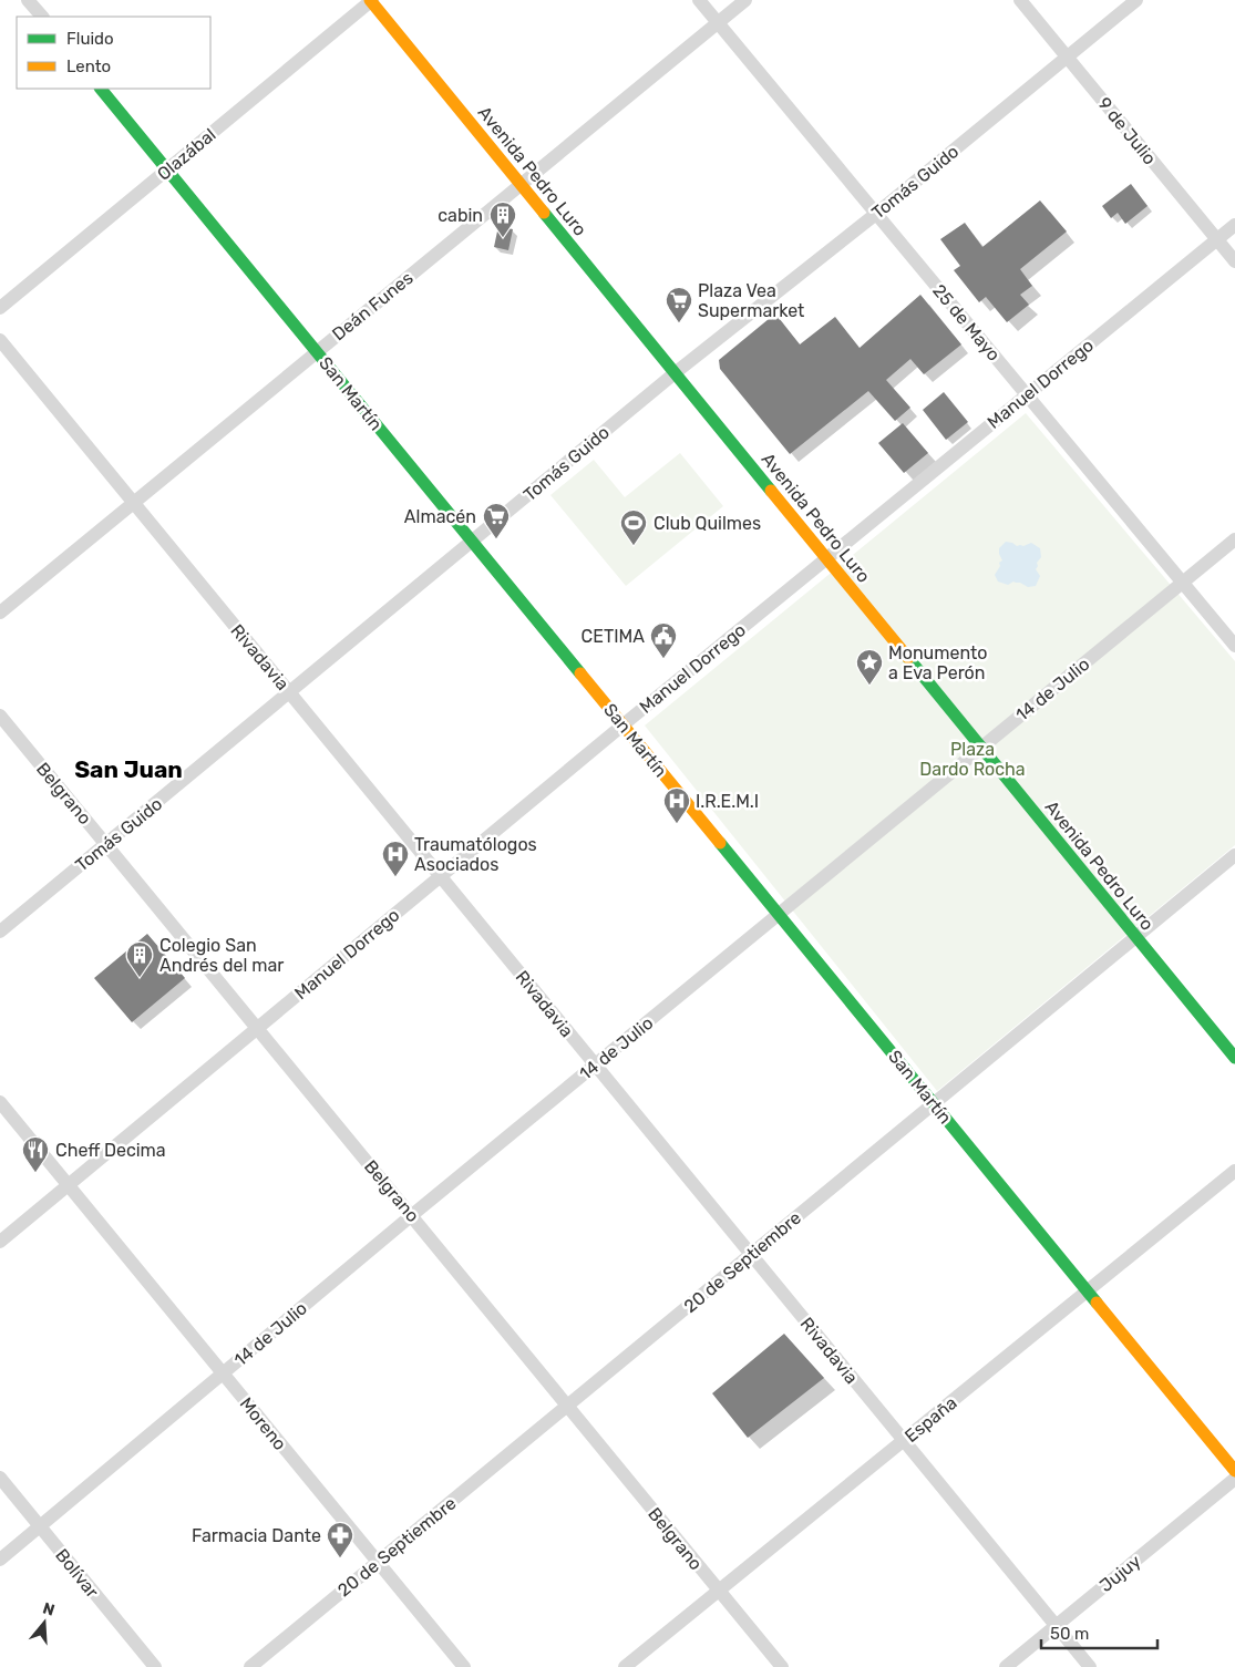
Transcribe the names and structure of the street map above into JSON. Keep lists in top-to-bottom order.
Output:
{
  "streets": {
    "street": [
      "9 de Julio",
      "Olazábal",
      "Avenida Pedro Luro",
      "Tomás Guido",
      "Deán Funes",
      "25 de Mayo",
      "Manuel Dorrego",
      "San Martín",
      "Rivadavia",
      "14 de Julio",
      "Belgrano",
      "20 de Septiembre",
      "España",
      "Moreno",
      "Bolívar",
      "Jujuy"
    ]
  },
  "crossings": [
    ["9 de Julio", "Tomás Guido"],
    ["9 de Julio", "Manuel Dorrego"],
    ["Olazábal", "Avenida Pedro Luro"],
    ["Olazábal", "San Martín"],
    ["Avenida Pedro Luro", "Tomás Guido"],
    ["Avenida Pedro Luro", "Deán Funes"],
    ["Avenida Pedro Luro", "Manuel Dorrego"],
    ["Avenida Pedro Luro", "14 de Julio"],
    ["Avenida Pedro Luro", "20 de Septiembre"],
    ["Tomás Guido", "25 de Mayo"],
    ["Tomás Guido", "San Martín"],
    ["Tomás Guido", "Rivadavia"],
    ["Tomás Guido", "Belgrano"],
    ["Deán Funes", "25 de Mayo"],
    ["Deán Funes", "San Martín"],
    ["Deán Funes", "Rivadavia"],
    ["25 de Mayo", "Manuel Dorrego"],
    ["25 de Mayo", "14 de Julio"],
    ["Manuel Dorrego", "San Martín"],
    ["Manuel Dorrego", "Rivadavia"],
    ["Manuel Dorrego", "Belgrano"],
    ["Manuel Dorrego", "Moreno"],
    ["San Martín", "14 de Julio"],
    ["San Martín", "20 de Septiembre"],
    ["San Martín", "España"],
    ["Rivadavia", "14 de Julio"],
    ["Rivadavia", "20 de Septiembre"],
    ["Rivadavia", "España"],
    ["Rivadavia", "Jujuy"],
    ["14 de Julio", "Belgrano"],
    ["14 de Julio", "Moreno"],
    ["14 de Julio", "Bolívar"],
    ["Belgrano", "20 de Septiembre"],
    ["Belgrano", "España"],
    ["20 de Septiembre", "Moreno"]
  ],
  "districts": ["San Juan"],
  "parks": ["Plaza Dardo Rocha"],
  "places": {
    "building": ["cabin", "Colegio San Andrés del mar"],
    "supermarket": ["Plaza Vea Supermarket", "Almacén"],
    "sports": ["Club Quilmes"],
    "public building": ["CETIMA"],
    "place": ["Monumento a Eva Perón"],
    "hospital": ["I.R.E.M.I", "Traumatólogos Asociados"],
    "restaurant": ["Cheff Decima"],
    "pharmacy": ["Farmacia Dante"]
  },
  "legend": ["Fluido", "Lento"],
  "scale_bar": "50 m",
  "north": "top"
}
